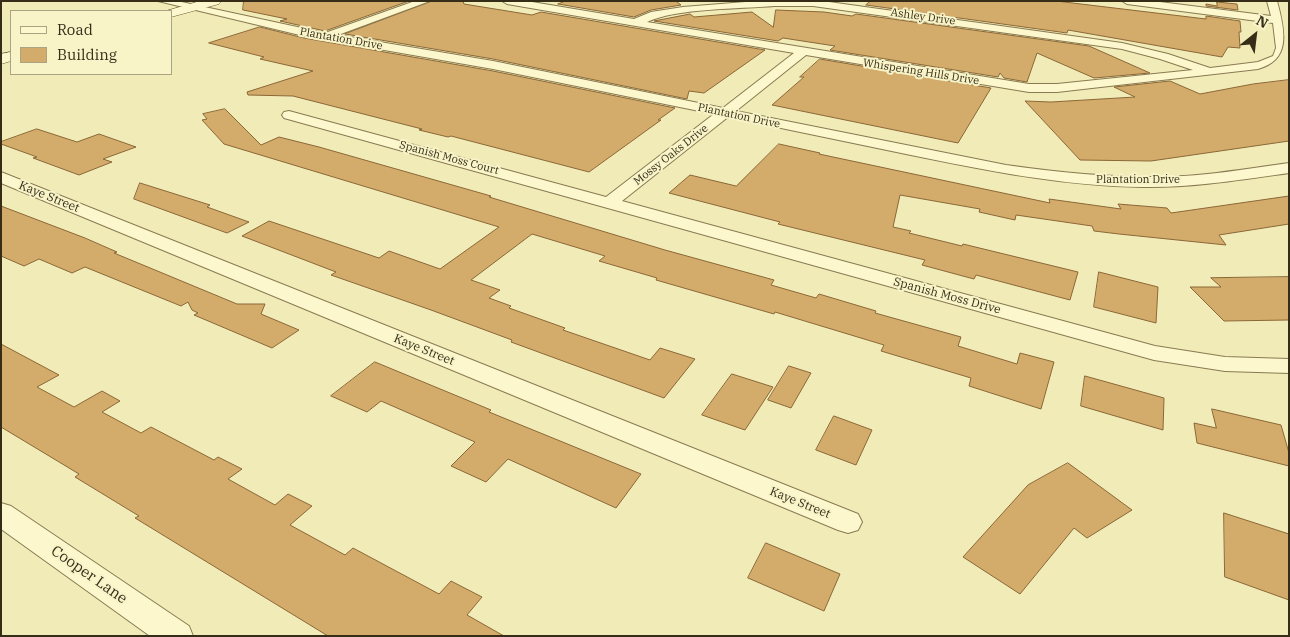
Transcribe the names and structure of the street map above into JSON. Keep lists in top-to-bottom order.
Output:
{
  "streets": {
    "street": [
      "Ashley Drive",
      "Plantation Drive",
      "Whispering Hills Drive",
      "Mossy Oaks Drive",
      "Spanish Moss Court",
      "Kaye Street",
      "Spanish Moss Drive",
      "Cooper Lane"
    ]
  },
  "crossings": [
    ["Ashley Drive", "Whispering Hills Drive"],
    ["Plantation Drive", "Mossy Oaks Drive"],
    ["Whispering Hills Drive", "Mossy Oaks Drive"],
    ["Mossy Oaks Drive", "Spanish Moss Court"],
    ["Mossy Oaks Drive", "Spanish Moss Drive"],
    ["Spanish Moss Court", "Spanish Moss Drive"]
  ],
  "legend": ["Road", "Building"],
  "north": "top right"
}
